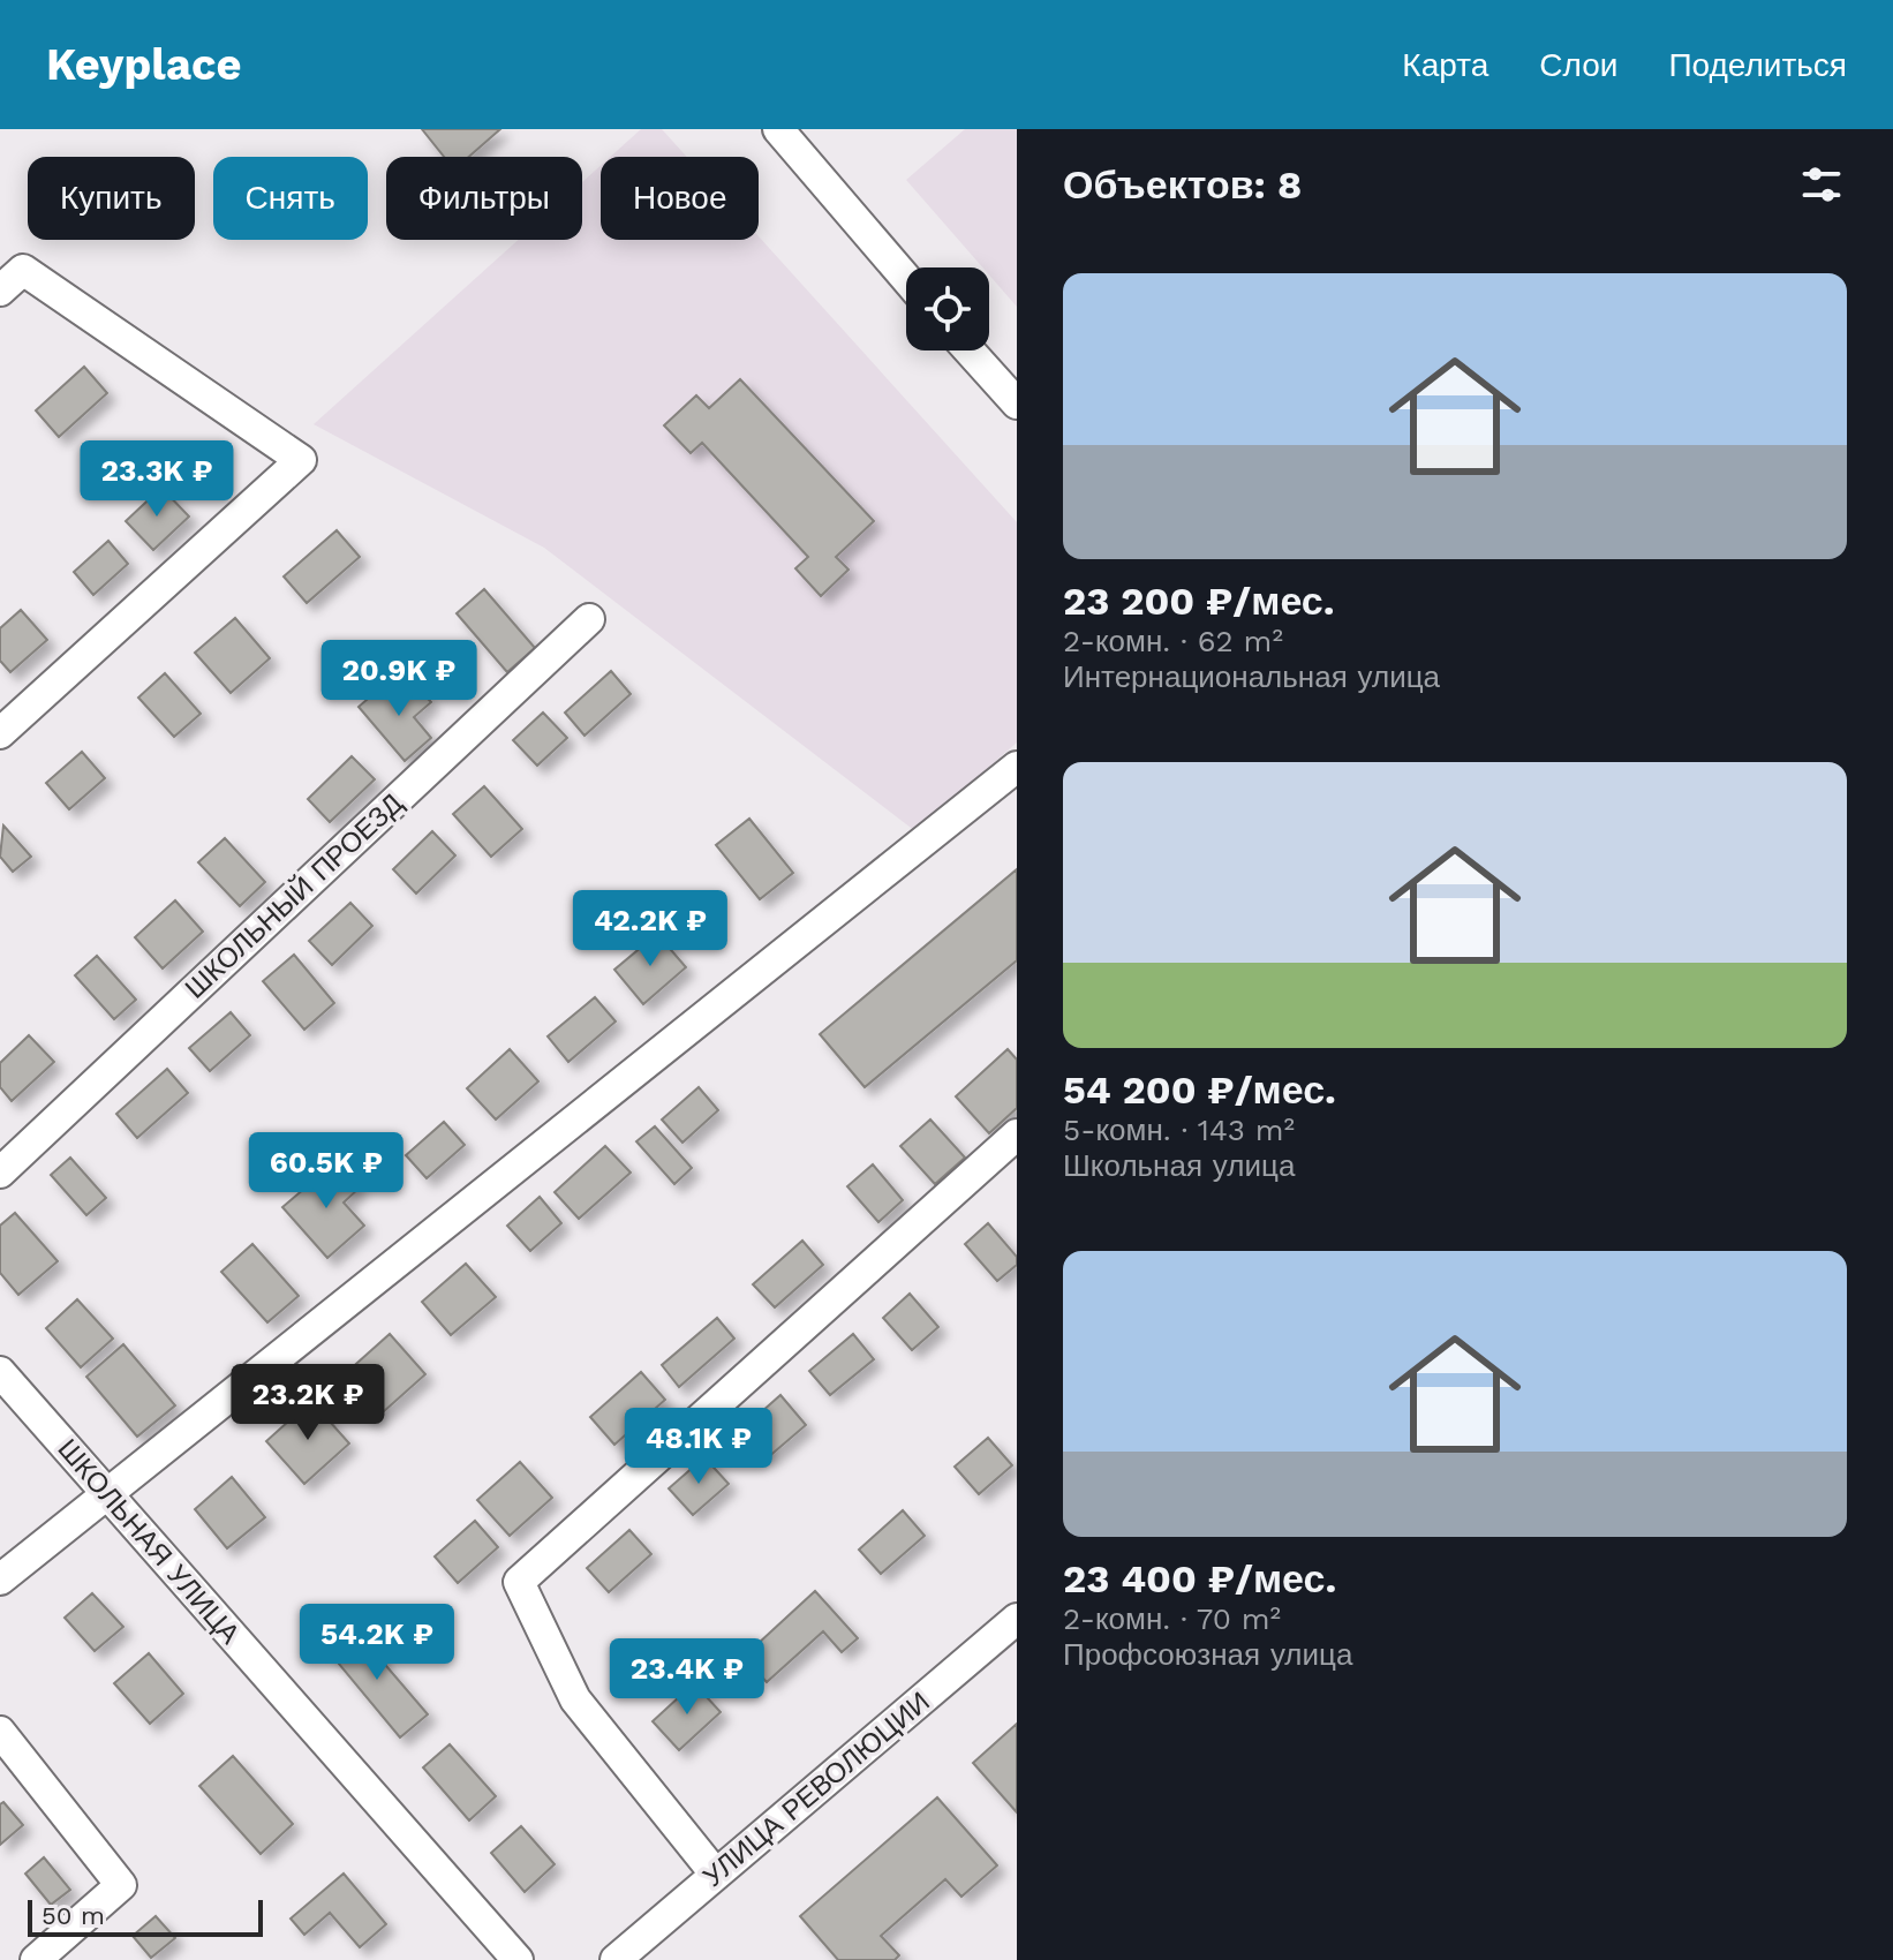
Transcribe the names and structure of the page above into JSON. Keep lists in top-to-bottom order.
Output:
{
  "streets": {
    "street": ["ШКОЛЬНЫЙ ПРОЕЗД", "ШКОЛЬНАЯ УЛИЦА", "УЛИЦА РЕВОЛЮЦИИ"]
  },
  "scale_bar": "50 m",
  "page": {
    "header": "Keyplace",
    "nav": ["Карта", "Слои", "Поделиться"],
    "heading": "Объектов: 8",
    "chip": [
      "Купить",
      "Снять",
      "Фильтры",
      "Новое"
    ],
    "list": [
      {
        "name": "23 200 ₽/мес.",
        "note": "2-комн. · 62 m² · Интернациональная улица"
      },
      {
        "name": "54 200 ₽/мес.",
        "note": "5-комн. · 143 m² · Школьная улица"
      },
      {
        "name": "23 400 ₽/мес.",
        "note": "2-комн. · 70 m² · Профсоюзная улица"
      }
    ],
    "price": [
      "23.3K ₽",
      "20.9K ₽",
      "42.2K ₽",
      "60.5K ₽",
      "23.2K ₽",
      "48.1K ₽",
      "54.2K ₽",
      "23.4K ₽"
    ],
    "scale": "50 m"
  }
}
